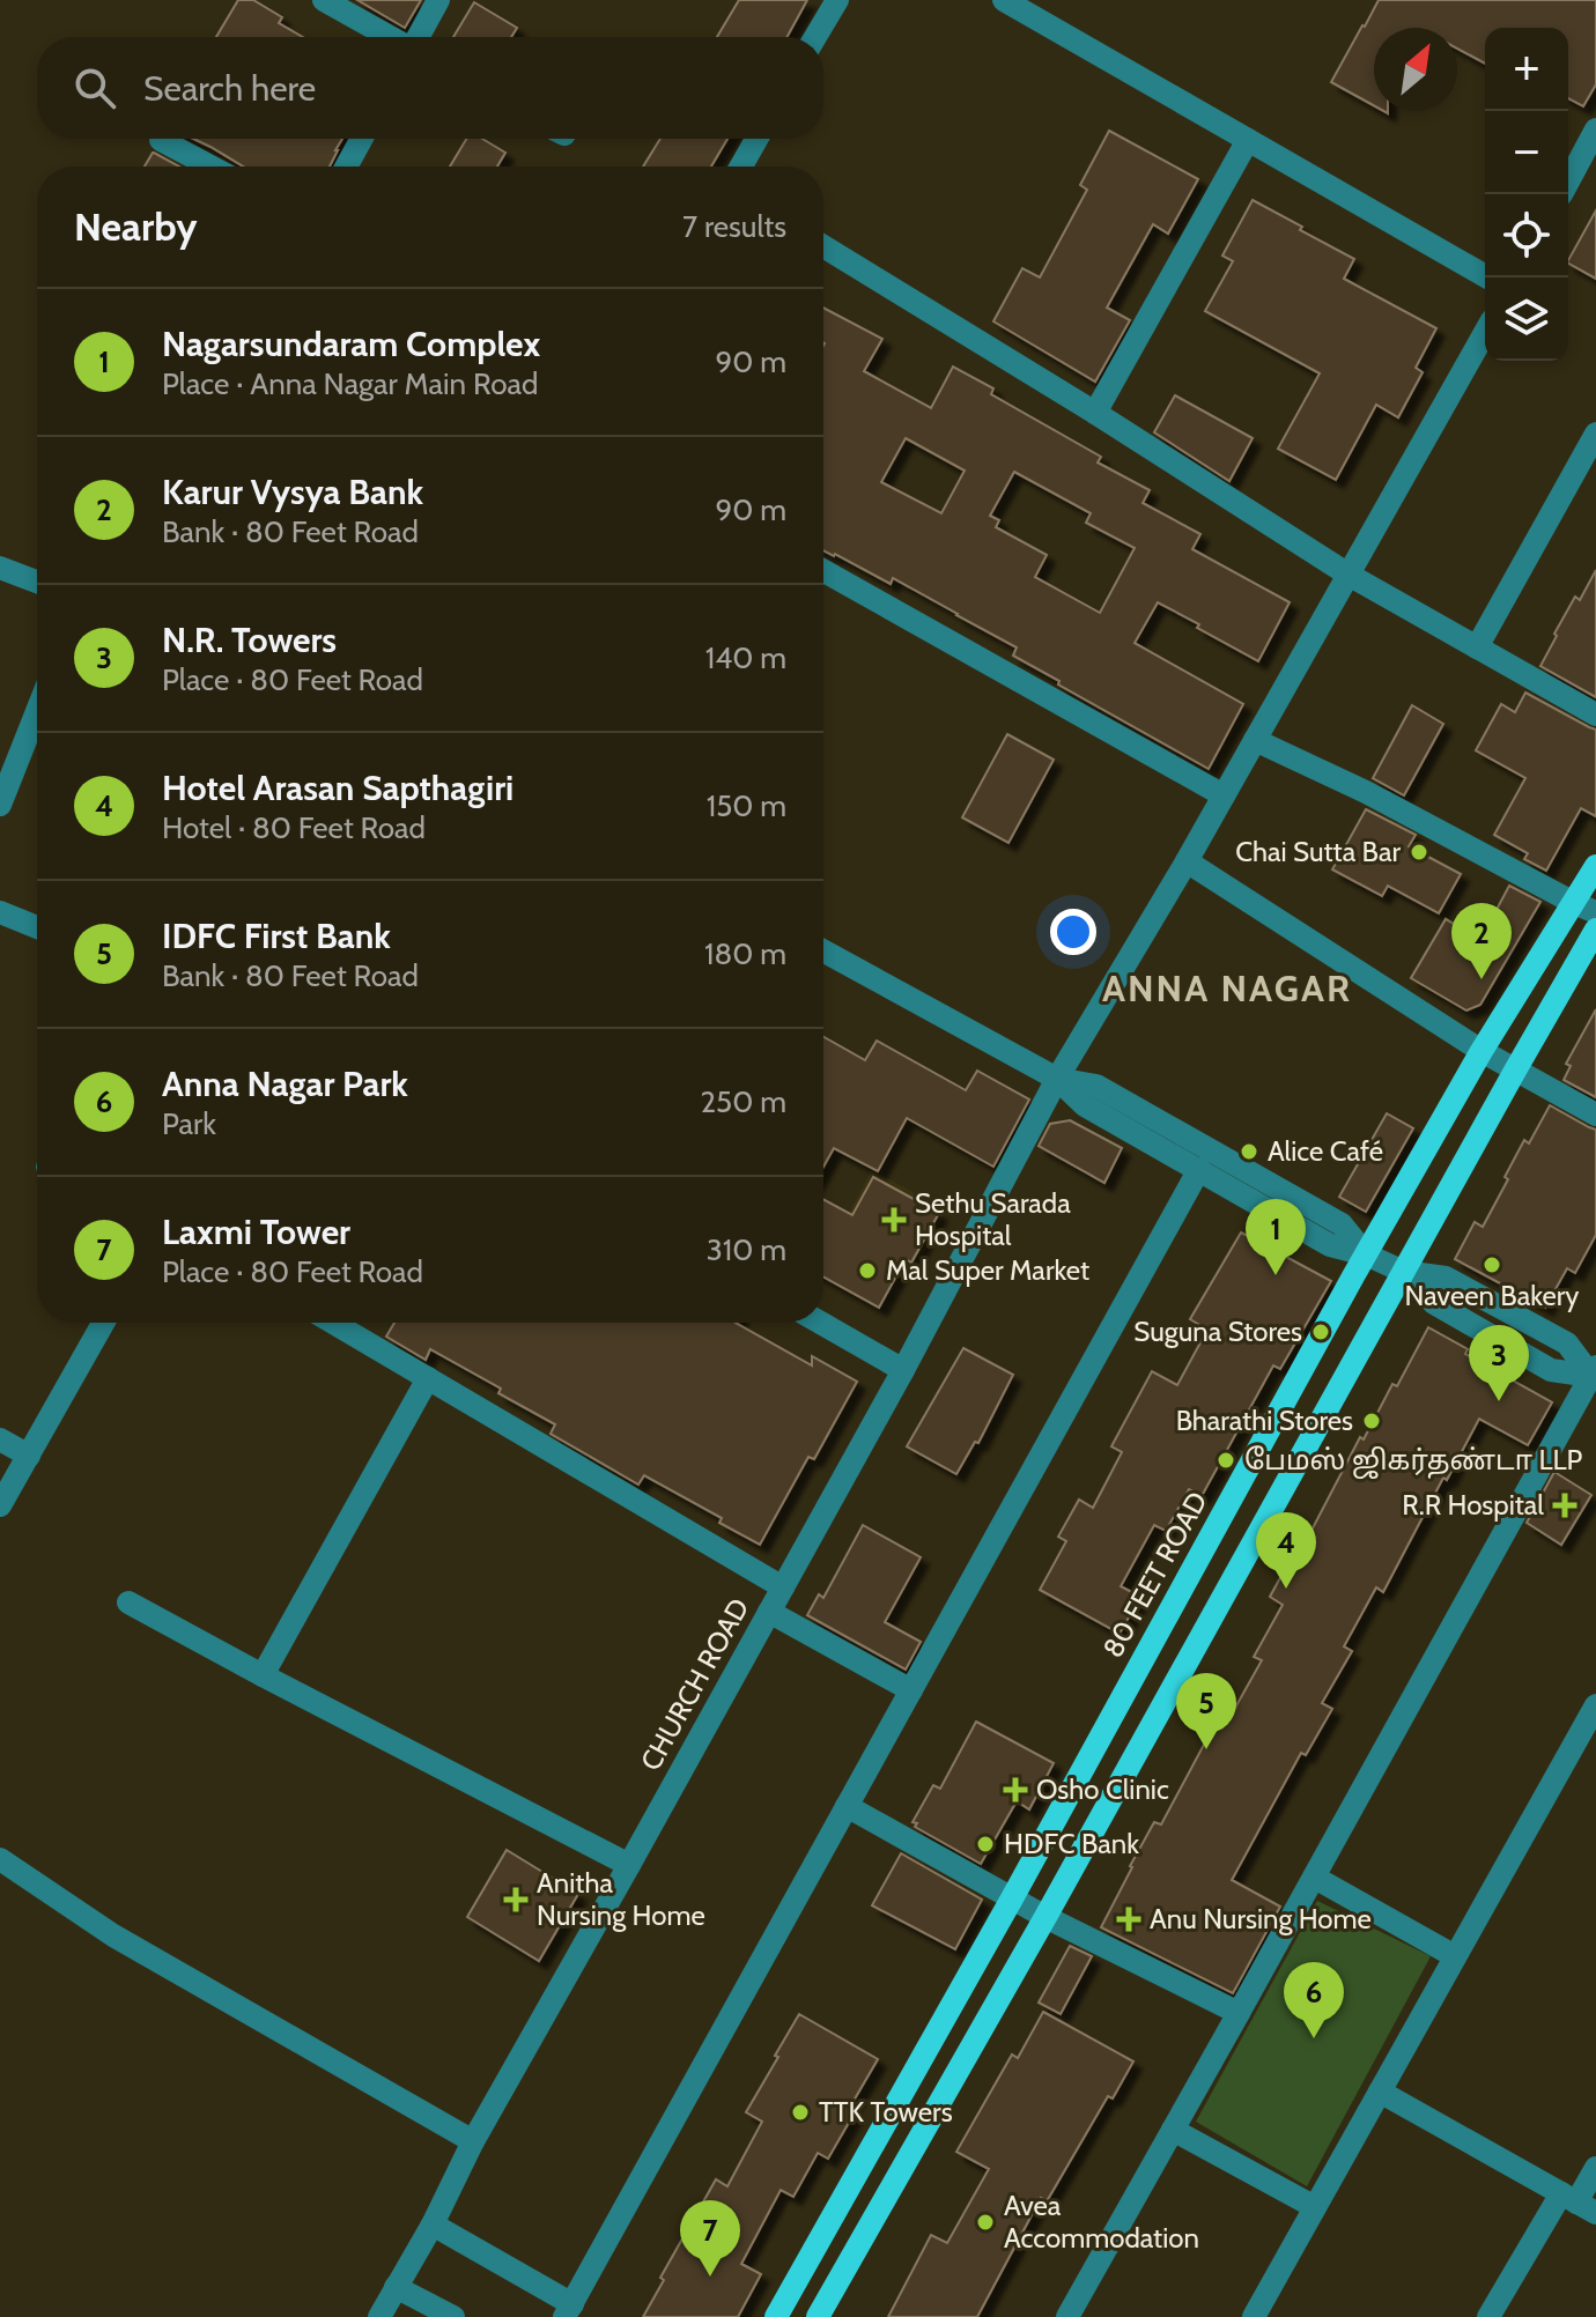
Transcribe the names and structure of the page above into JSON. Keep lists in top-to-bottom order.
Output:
{
  "streets": {
    "main road": ["80 FEET ROAD"],
    "street": ["CHURCH ROAD"]
  },
  "districts": ["ANNA NAGAR"],
  "places": {
    "other": [
      "Chai Sutta Bar",
      "Alice Café",
      "Naveen Bakery",
      "Mal Super Market",
      "Suguna Stores",
      "Bharathi Stores",
      "பேமஸ் ஜிகர்தண்டா LLP",
      "HDFC Bank",
      "TTK Towers",
      "Avea Accommodation"
    ],
    "health": [
      "Sethu Sarada Hospital",
      "R.R Hospital",
      "Osho Clinic",
      "Anitha Nursing Home",
      "Anu Nursing Home"
    ]
  },
  "north": "top right",
  "page": {
    "map_buttons": ["+", "−"],
    "search": "Search here",
    "heading": ["Nearby", "7 results"],
    "list": [
      {
        "mark": "1",
        "name": "Nagarsundaram Complex",
        "note": "Place · Anna Nagar Main Road",
        "value": "90 m"
      },
      {
        "mark": "2",
        "name": "Karur Vysya Bank",
        "note": "Bank · 80 Feet Road",
        "value": "90 m"
      },
      {
        "mark": "3",
        "name": "N.R. Towers",
        "note": "Place · 80 Feet Road",
        "value": "140 m"
      },
      {
        "mark": "4",
        "name": "Hotel Arasan Sapthagiri",
        "note": "Hotel · 80 Feet Road",
        "value": "150 m"
      },
      {
        "mark": "5",
        "name": "IDFC First Bank",
        "note": "Bank · 80 Feet Road",
        "value": "180 m"
      },
      {
        "mark": "6",
        "name": "Anna Nagar Park",
        "note": "Park",
        "value": "250 m"
      },
      {
        "mark": "7",
        "name": "Laxmi Tower",
        "note": "Place · 80 Feet Road",
        "value": "310 m"
      }
    ],
    "pins": [
      "2",
      "1",
      "3",
      "4",
      "5",
      "6",
      "7"
    ]
  }
}
